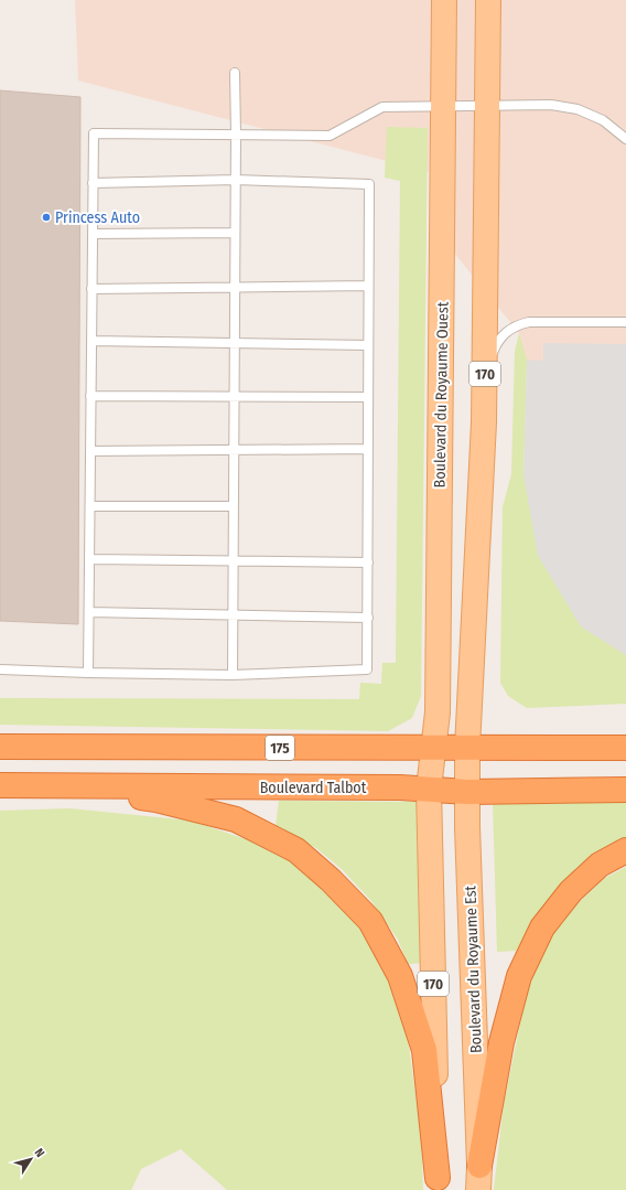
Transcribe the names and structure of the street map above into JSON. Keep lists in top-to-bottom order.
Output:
{
  "streets": {
    "highway": ["175", "Boulevard Talbot"],
    "main road": ["170", "Boulevard du Royaume Ouest", "Boulevard du Royaume Est"]
  },
  "crossings": [
    ["170", "Boulevard du Royaume Ouest"],
    ["170", "175"],
    ["170", "Boulevard Talbot"],
    ["170", "Boulevard du Royaume Est"],
    ["Boulevard du Royaume Ouest", "175"],
    ["Boulevard du Royaume Ouest", "Boulevard Talbot"],
    ["175", "Boulevard du Royaume Est"],
    ["Boulevard Talbot", "Boulevard du Royaume Est"]
  ],
  "places": ["Princess Auto"],
  "north": "top right"
}
